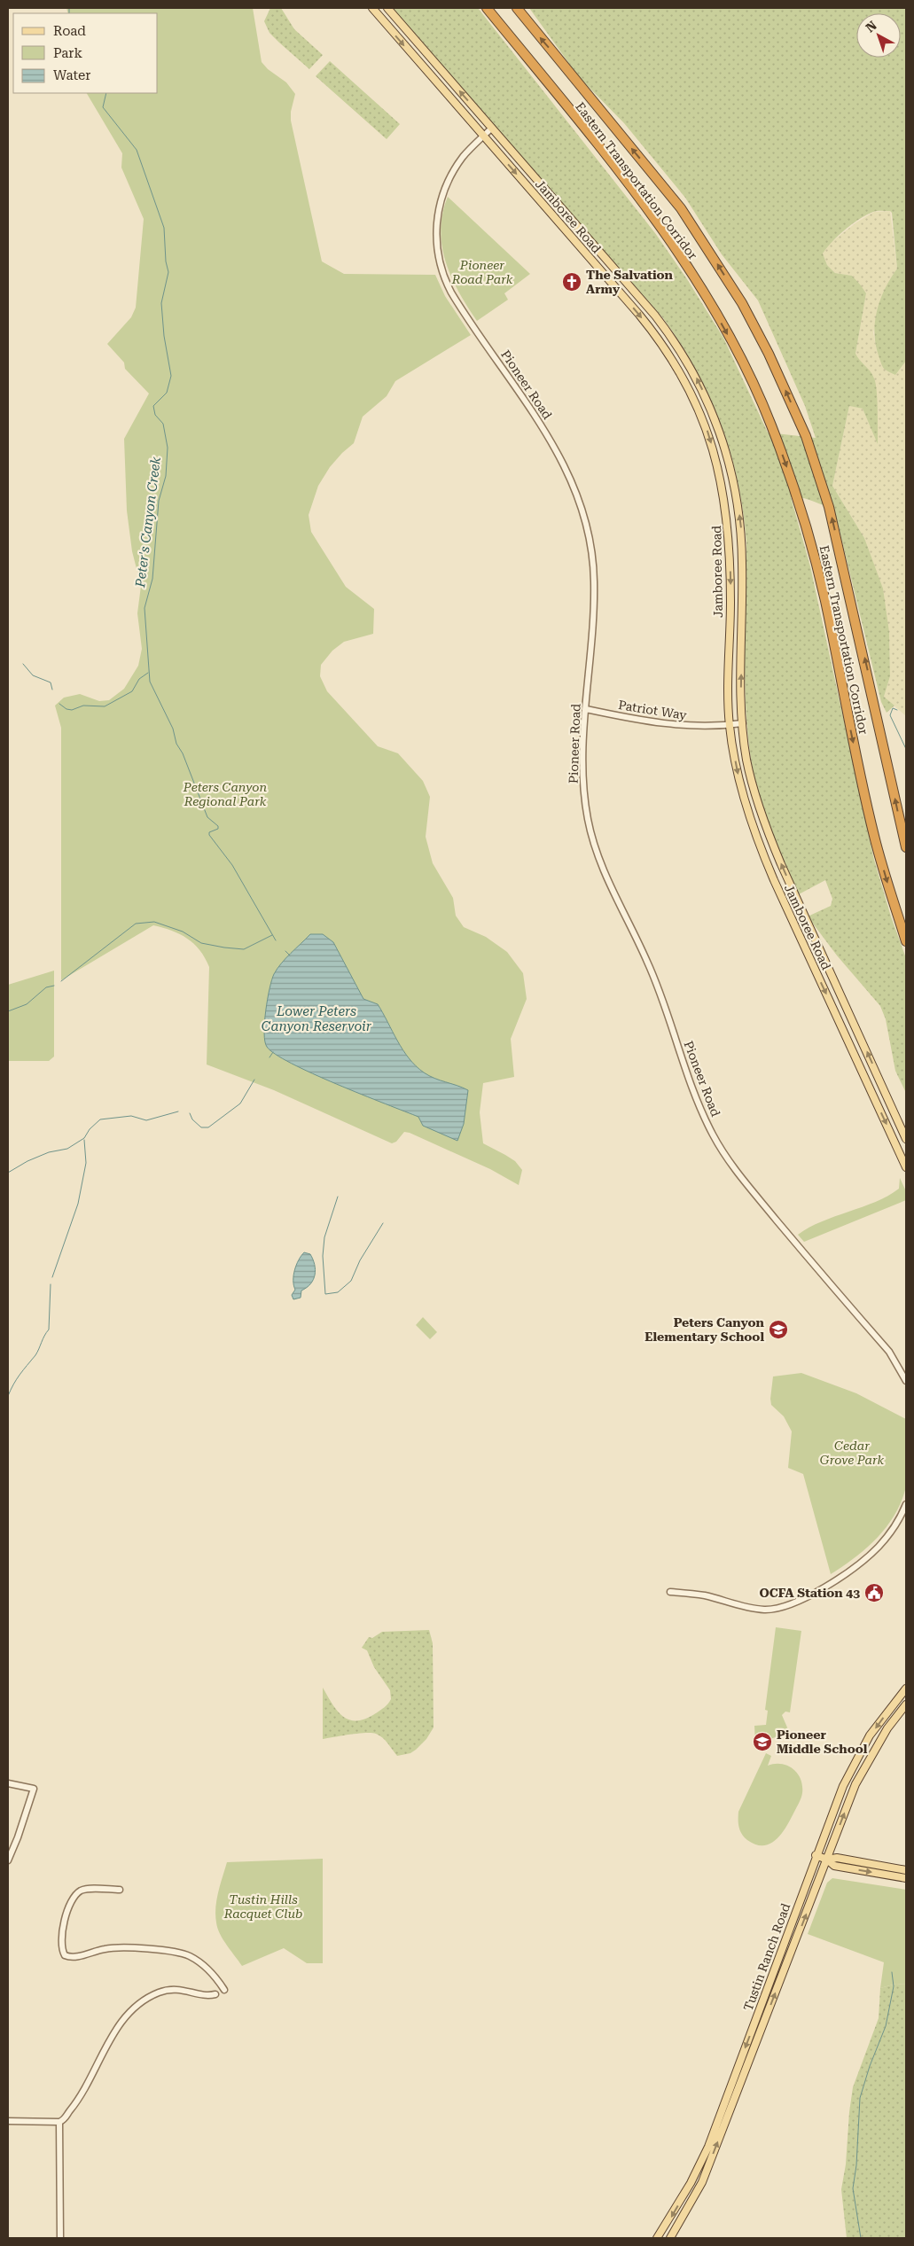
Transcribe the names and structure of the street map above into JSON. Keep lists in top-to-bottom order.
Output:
{
  "streets": {
    "highway": ["Eastern Transportation Corridor"],
    "main road": ["Jamboree Road", "Tustin Ranch Road"],
    "street": ["Pioneer Road", "Patriot Way"]
  },
  "crossings": [
    ["Jamboree Road", "Pioneer Road"],
    ["Jamboree Road", "Patriot Way"],
    ["Pioneer Road", "Patriot Way"]
  ],
  "water": ["Peter's Canyon Creek", "Lower Peters Canyon Reservoir"],
  "parks": [
    "Pioneer Road Park",
    "Peters Canyon Regional Park",
    "Cedar Grove Park",
    "Tustin Hills Racquet Club"
  ],
  "places": {
    "church": ["The Salvation Army"],
    "school or university": ["Peters Canyon Elementary School", "Pioneer Middle School"],
    "public building": ["OCFA Station 43"]
  },
  "legend": ["Road", "Park", "Water"],
  "north": "top left"
}
